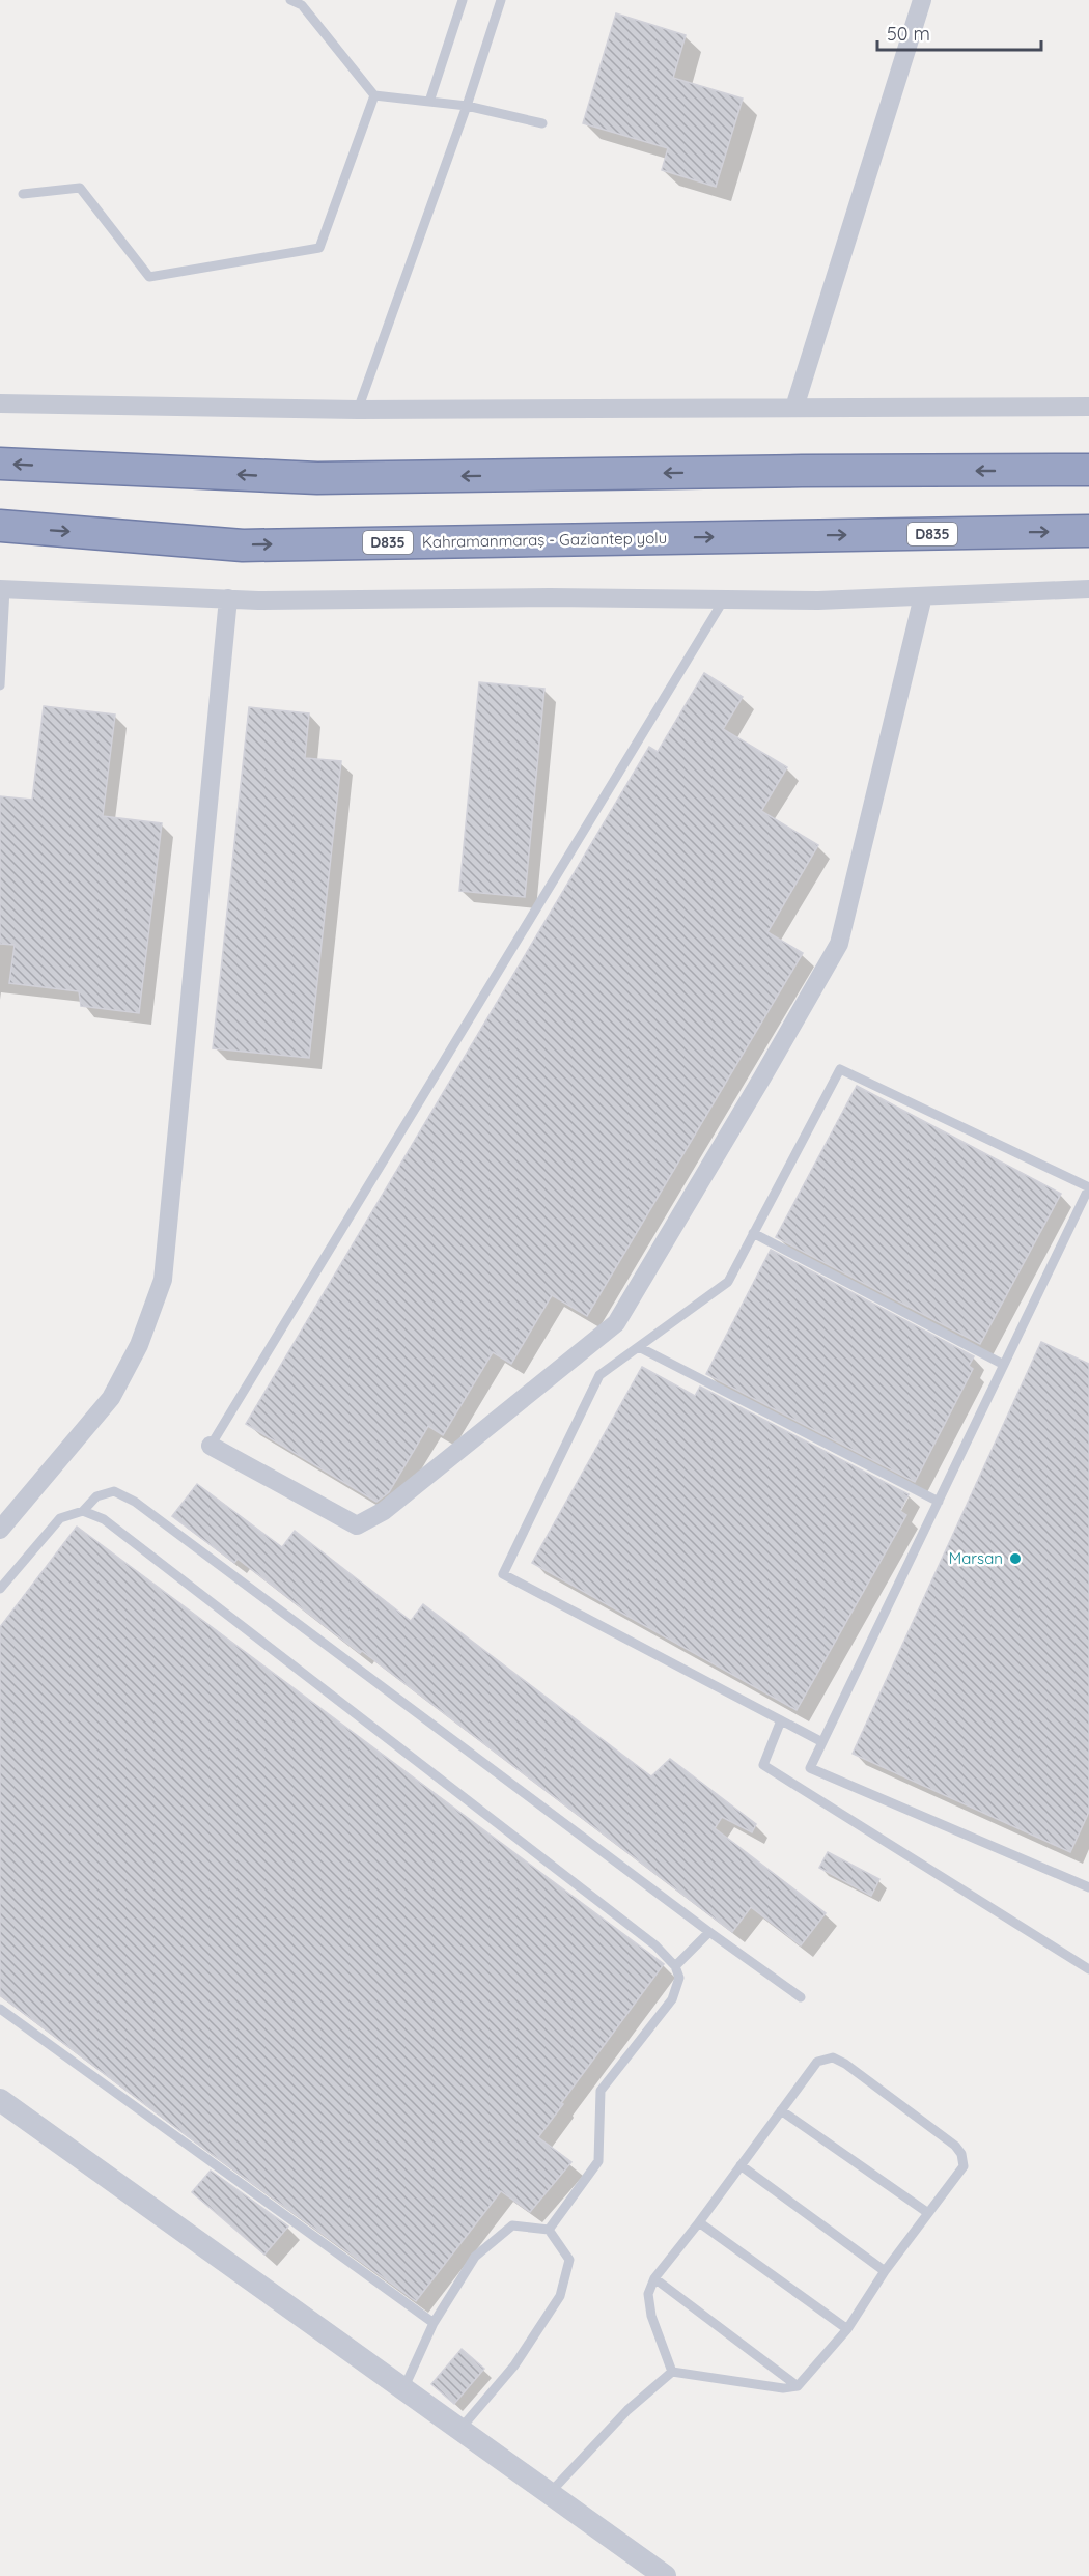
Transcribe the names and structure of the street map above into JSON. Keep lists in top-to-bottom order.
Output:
{
  "streets": {
    "highway": ["D835", "Kahramanmaraş - Gaziantep yolu"]
  },
  "places": ["Marsan"],
  "scale_bar": "50 m"
}
